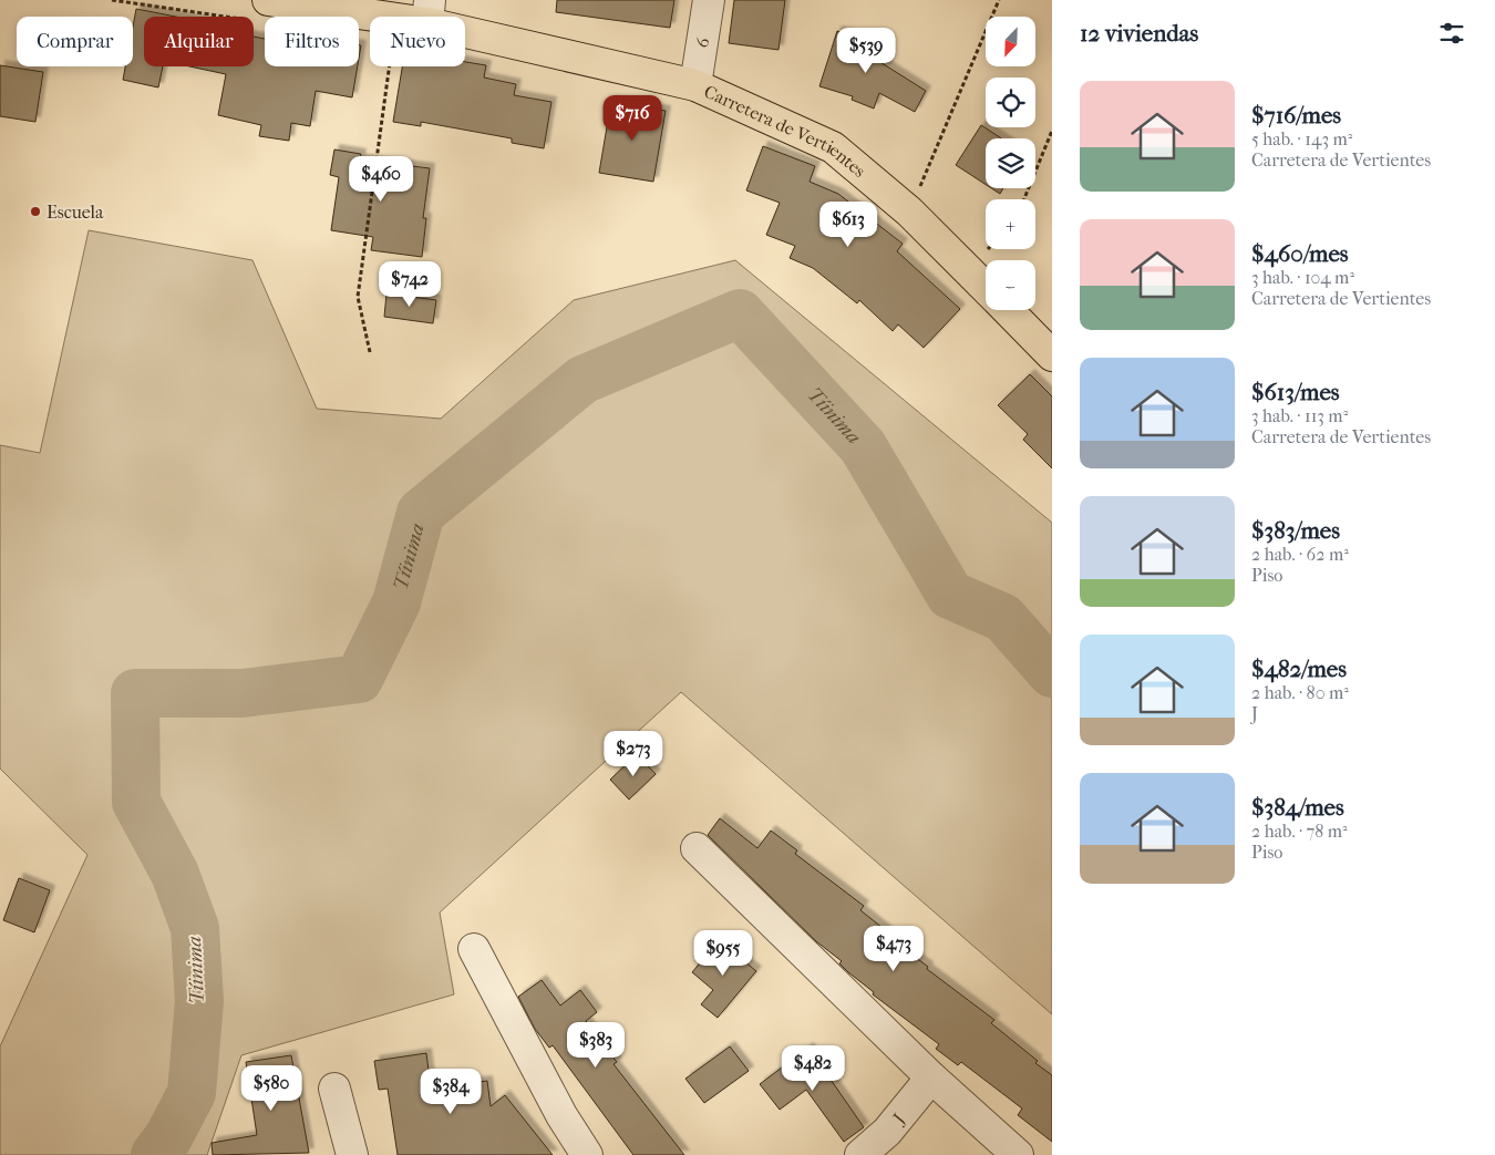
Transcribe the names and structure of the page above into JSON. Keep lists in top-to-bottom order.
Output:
{
  "streets": {
    "main road": ["Carretera de Vertientes"],
    "street": ["6", "J"]
  },
  "crossings": [
    ["6", "Carretera de Vertientes"]
  ],
  "water": ["Tíinima"],
  "places": ["Escuela"],
  "north": "bottom left",
  "page": {
    "heading": "12 viviendas",
    "map_buttons": ["+", "−"],
    "chip": [
      "Comprar",
      "Alquilar",
      "Filtros",
      "Nuevo"
    ],
    "price": [
      "$539",
      "$716",
      "$460",
      "$613",
      "$742",
      "$273",
      "$473",
      "$955",
      "$383",
      "$482",
      "$580",
      "$384"
    ],
    "list": [
      {
        "name": "$716/mes",
        "note": "5 hab. · 143 m² · Carretera de Vertientes"
      },
      {
        "name": "$460/mes",
        "note": "3 hab. · 104 m² · Carretera de Vertientes"
      },
      {
        "name": "$613/mes",
        "note": "3 hab. · 113 m² · Carretera de Vertientes"
      },
      {
        "name": "$383/mes",
        "note": "2 hab. · 62 m² · Piso"
      },
      {
        "name": "$482/mes",
        "note": "2 hab. · 80 m² · J"
      },
      {
        "name": "$384/mes",
        "note": "2 hab. · 78 m² · Piso"
      }
    ]
  }
}
